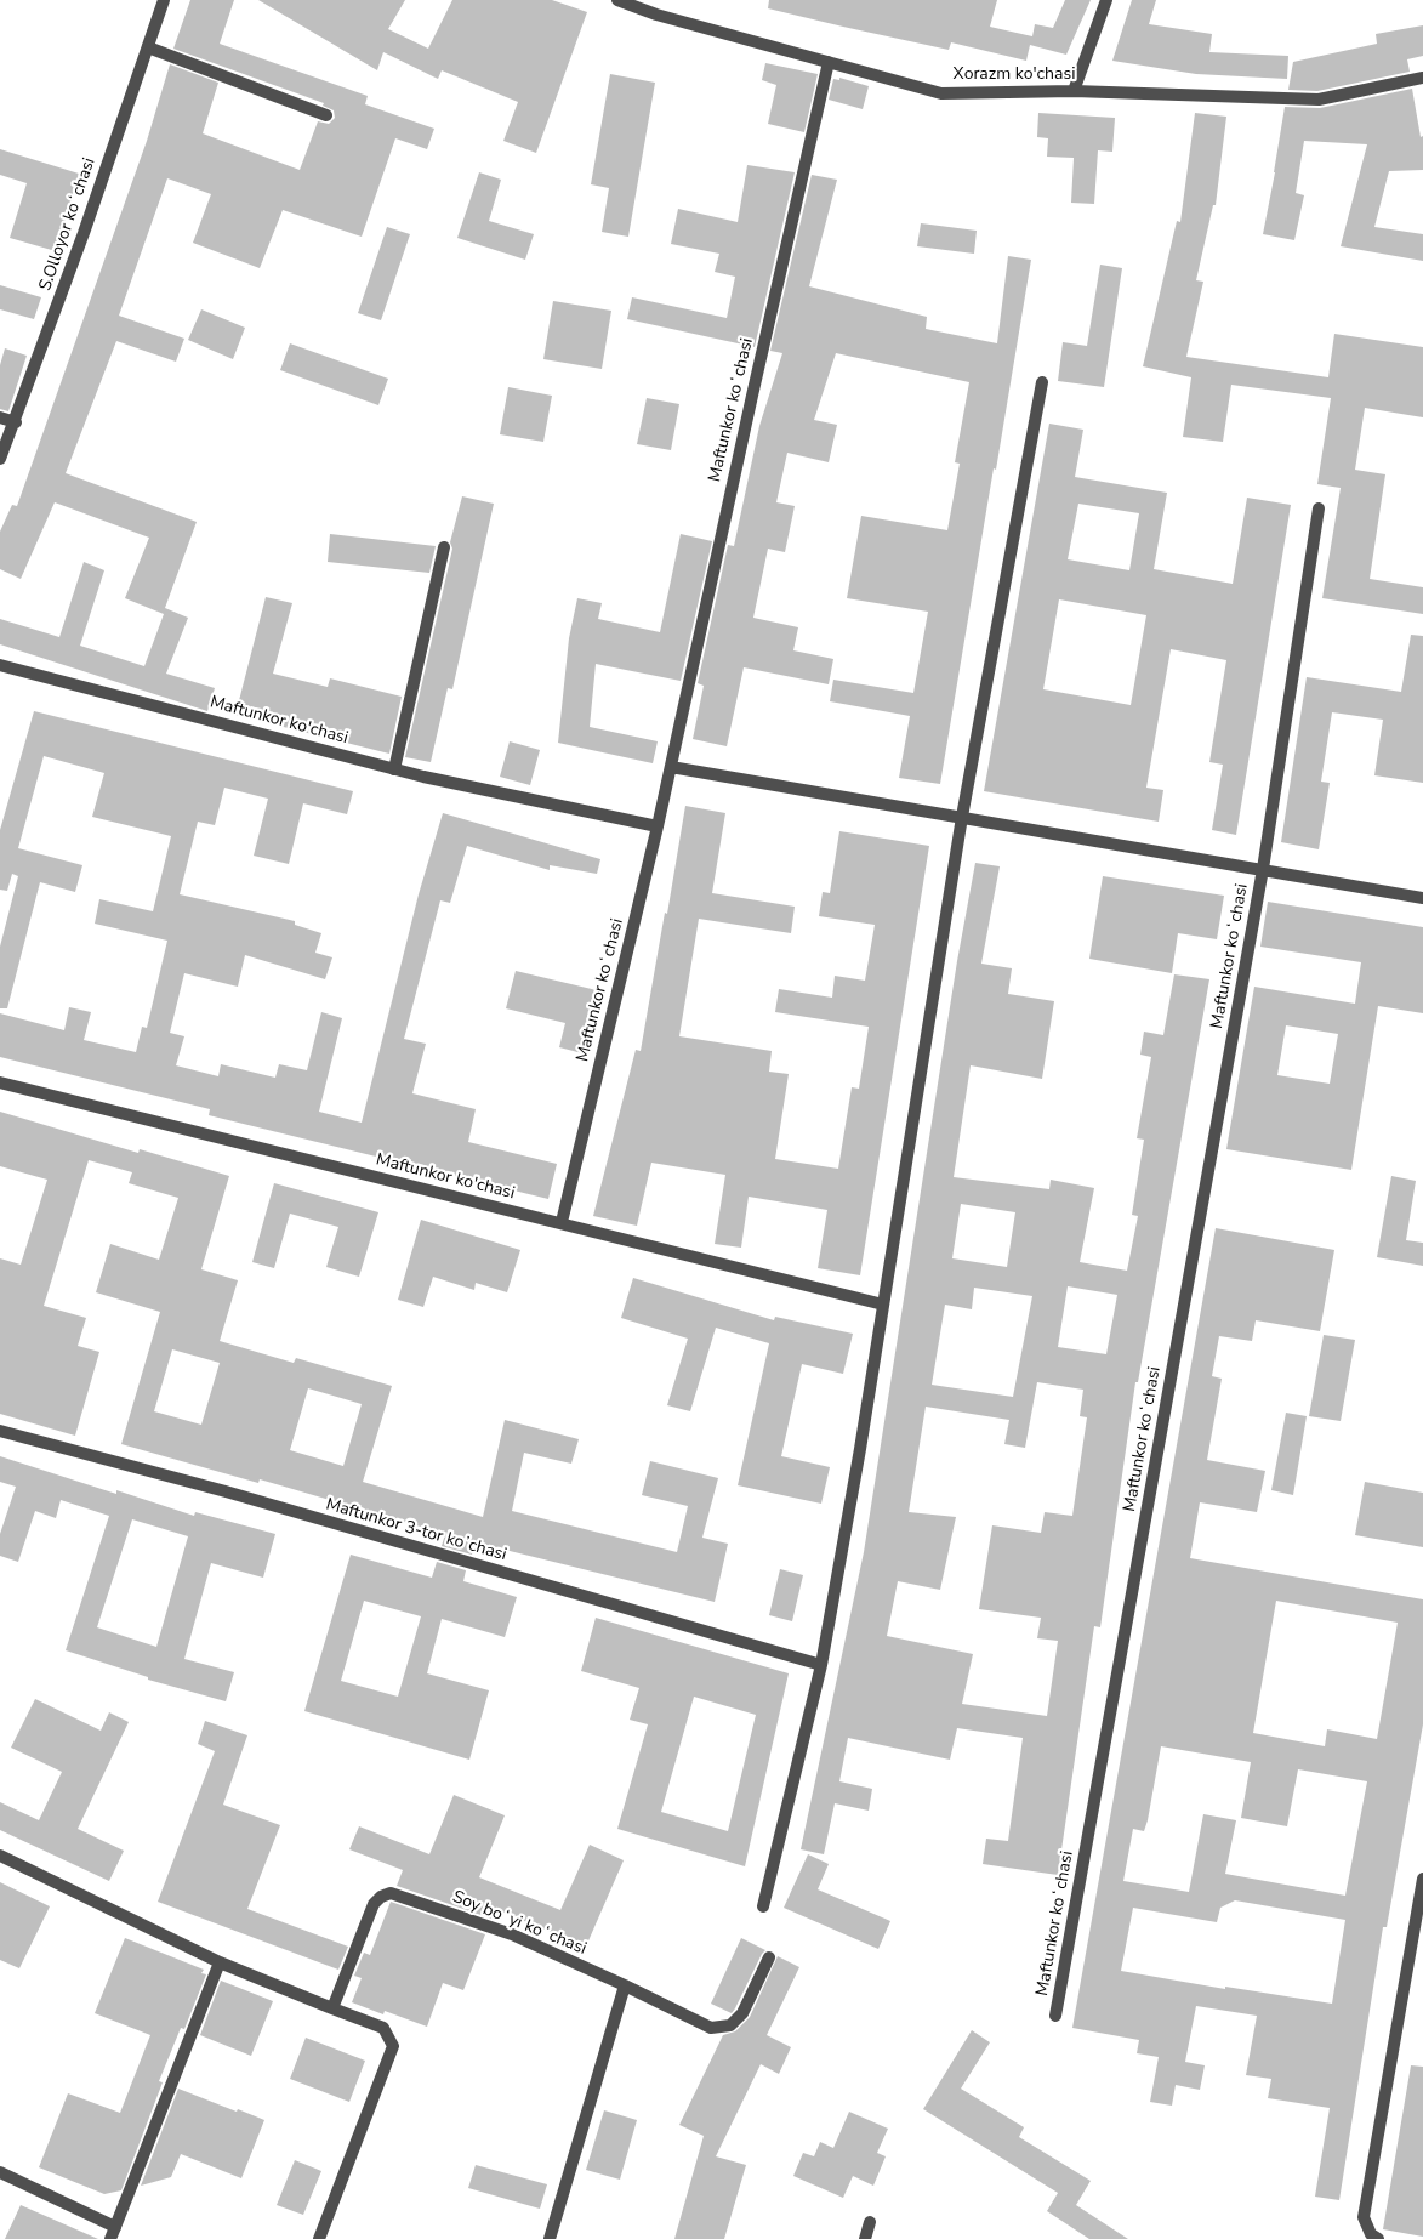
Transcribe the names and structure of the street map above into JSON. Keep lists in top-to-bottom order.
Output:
{
  "streets": {
    "street": [
      "Xorazm ko'chasi",
      "S.Olloyor koʻchasi",
      "Maftunkor koʻchasi",
      "Maftunkor ko'chasi",
      "Maftunkor 3-tor koʼchasi",
      "Soy boʻyi koʻchasi"
    ]
  },
  "crossings": [
    ["Xorazm ko'chasi", "Maftunkor koʻchasi"],
    ["Maftunkor koʻchasi", "Maftunkor ko'chasi"]
  ]
}
